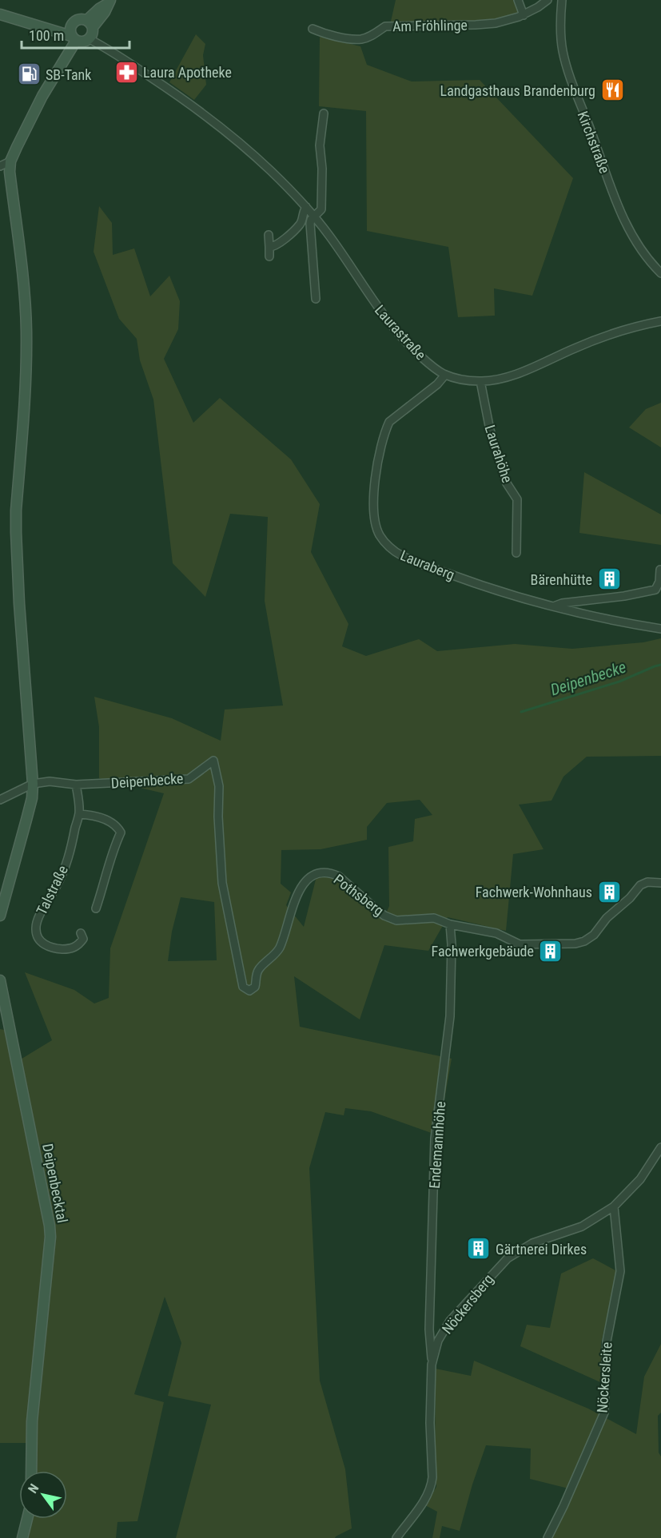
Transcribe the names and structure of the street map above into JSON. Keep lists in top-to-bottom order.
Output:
{
  "streets": {
    "main road": ["Deipenbecktal"],
    "street": [
      "Am Fröhlinge",
      "Kirchstraße",
      "Laurastraße",
      "Laurahöhe",
      "Lauraberg",
      "Deipenbecke",
      "Talstraße",
      "Pothsberg",
      "Endemannhöhe",
      "Nöckersberg",
      "Nöckersleite"
    ]
  },
  "crossings": [
    ["Laurastraße", "Laurahöhe"],
    ["Laurastraße", "Lauraberg"],
    ["Deipenbecke", "Talstraße"],
    ["Deipenbecke", "Pothsberg"],
    ["Pothsberg", "Endemannhöhe"],
    ["Endemannhöhe", "Nöckersberg"],
    ["Nöckersberg", "Nöckersleite"]
  ],
  "water": ["Deipenbecke"],
  "places": {
    "pharmacy": ["Laura Apotheke"],
    "fuel station": ["SB-Tank"],
    "restaurant": ["Landgasthaus Brandenburg"],
    "building": [
      "Bärenhütte",
      "Fachwerk-Wohnhaus",
      "Fachwerkgebäude",
      "Gärtnerei Dirkes"
    ]
  },
  "scale_bar": "100 m",
  "north": "top left"
}
